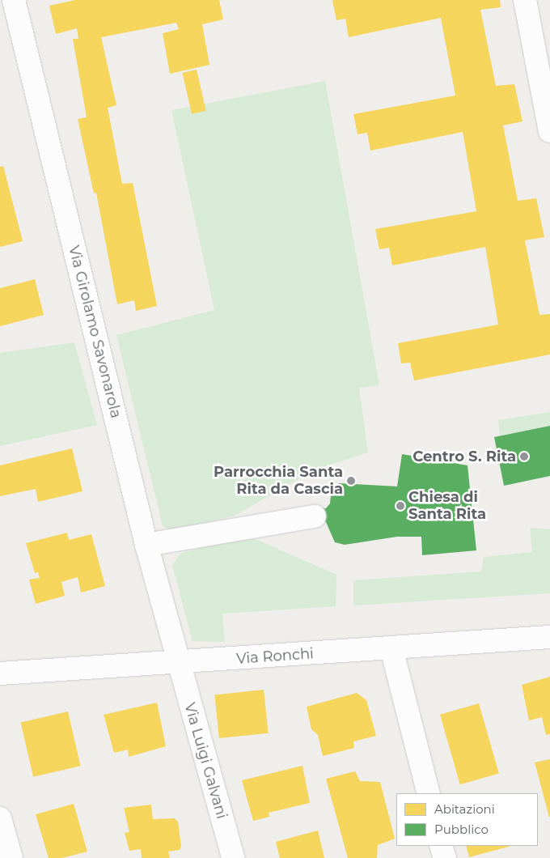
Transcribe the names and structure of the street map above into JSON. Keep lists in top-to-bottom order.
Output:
{
  "streets": {
    "street": ["Via Girolamo Savonarola", "Via Ronchi", "Via Luigi Galvani"]
  },
  "crossings": [
    ["Via Girolamo Savonarola", "Via Ronchi"],
    ["Via Girolamo Savonarola", "Via Luigi Galvani"],
    ["Via Ronchi", "Via Luigi Galvani"]
  ],
  "places": ["Centro S. Rita", "Parrocchia Santa Rita da Cascia", "Chiesa di Santa Rita"],
  "legend": ["Abitazioni", "Pubblico"]
}
